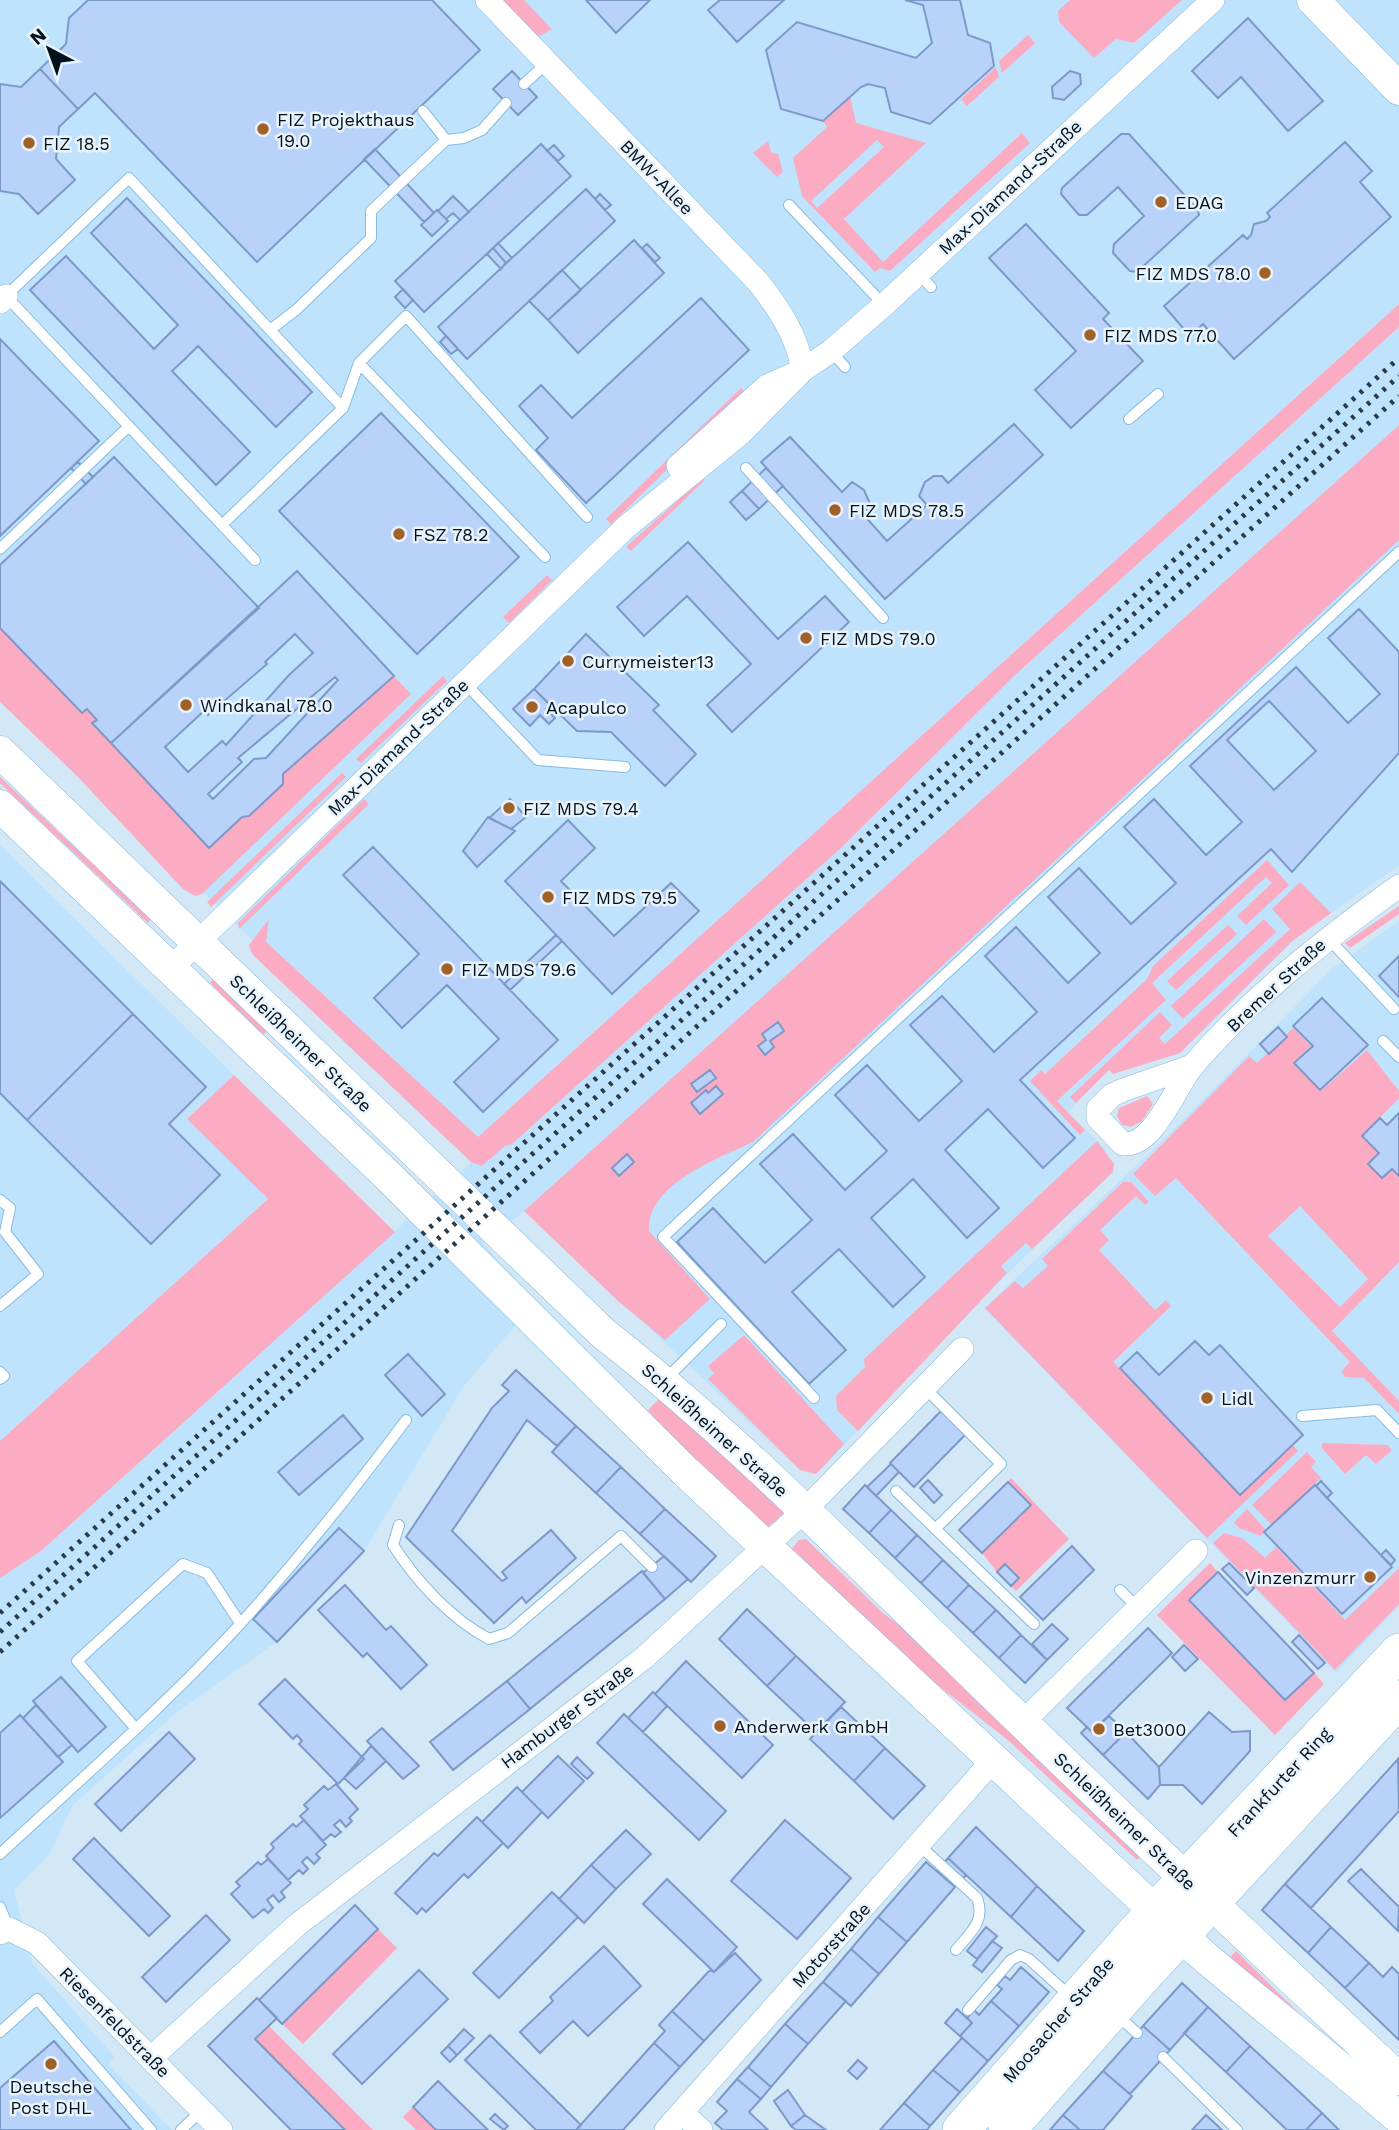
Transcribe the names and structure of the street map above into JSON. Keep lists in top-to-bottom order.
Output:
{
  "streets": {
    "main road": ["Schleißheimer Straße", "Frankfurter Ring", "Moosacher Straße"],
    "street": [
      "BMW-Allee",
      "Max-Diamand-Straße",
      "Bremer Straße",
      "Hamburger Straße",
      "Motorstraße",
      "Riesenfeldstraße"
    ]
  },
  "crossings": [
    ["BMW-Allee", "Max-Diamand-Straße"],
    ["Max-Diamand-Straße", "Schleißheimer Straße"],
    ["Schleißheimer Straße", "Hamburger Straße"],
    ["Schleißheimer Straße", "Frankfurter Ring"],
    ["Schleißheimer Straße", "Motorstraße"],
    ["Schleißheimer Straße", "Moosacher Straße"],
    ["Hamburger Straße", "Riesenfeldstraße"],
    ["Frankfurter Ring", "Moosacher Straße"]
  ],
  "places": [
    "FIZ Projekthaus 19.0",
    "FIZ 18.5",
    "EDAG",
    "FIZ MDS 78.0",
    "FIZ MDS 77.0",
    "FIZ MDS 78.5",
    "FSZ 78.2",
    "FIZ MDS 79.0",
    "Currymeister13",
    "Windkanal 78.0",
    "Acapulco",
    "FIZ MDS 79.4",
    "FIZ MDS 79.5",
    "FIZ MDS 79.6",
    "Lidl",
    "Vinzenzmurr",
    "Anderwerk GmbH",
    "Bet3000",
    "Deutsche Post DHL"
  ],
  "north": "top left"
}
